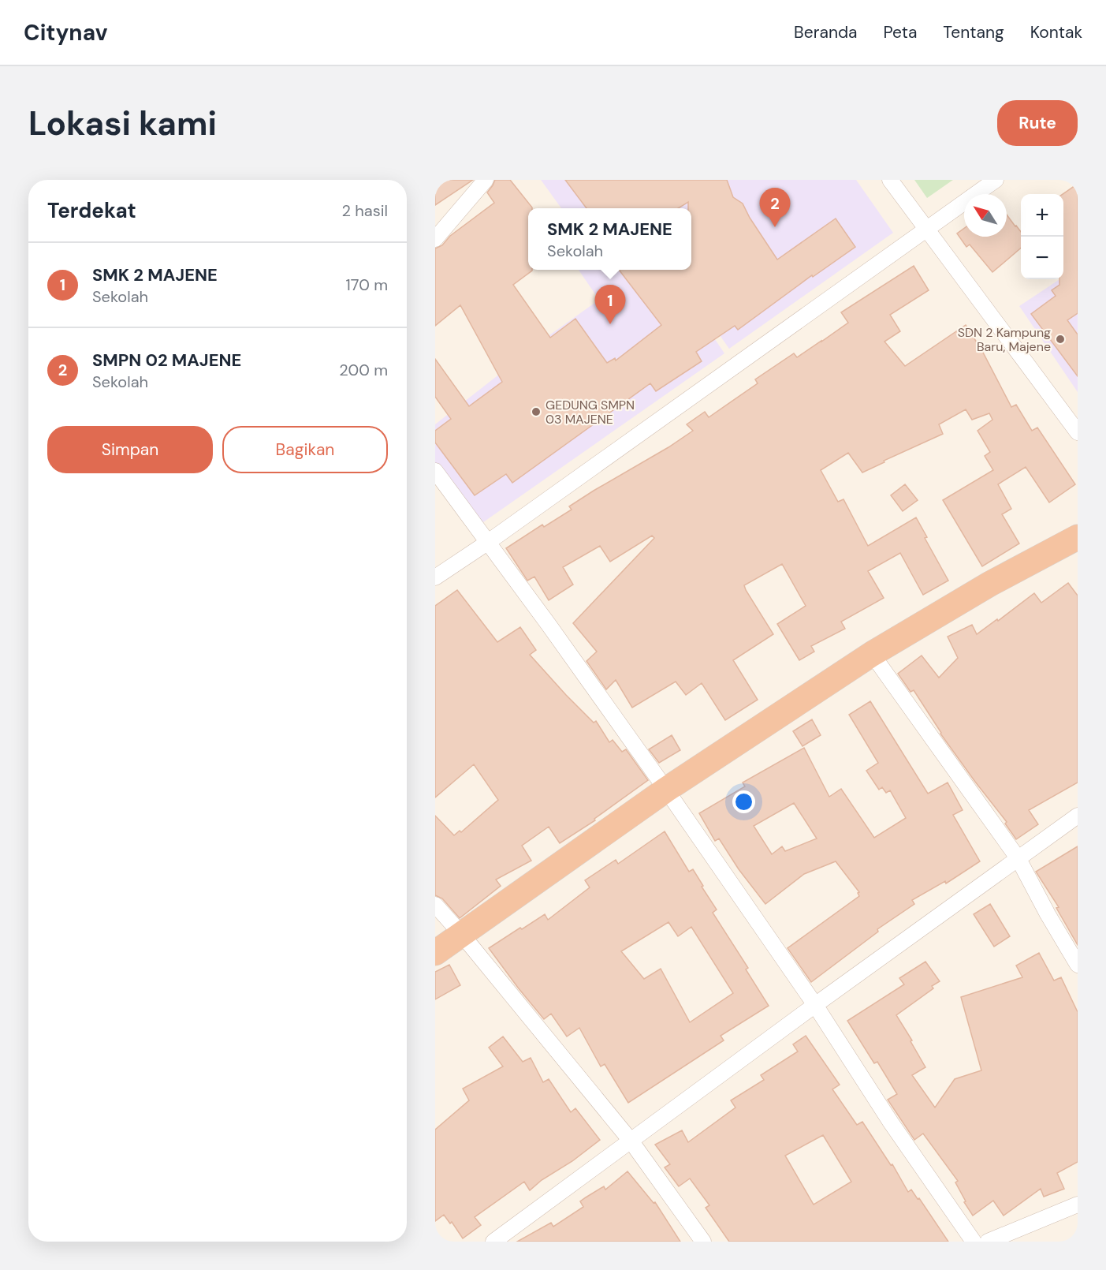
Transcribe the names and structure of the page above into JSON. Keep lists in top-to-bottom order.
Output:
{
  "places": ["SDN 2 Kampung Baru, Majene", "GEDUNG SMPN 03 MAJENE"],
  "north": "top left",
  "page": {
    "header": "Citynav",
    "nav": [
      "Beranda",
      "Peta",
      "Tentang",
      "Kontak"
    ],
    "buttons": [
      "Rute",
      ["Simpan", "Bagikan"]
    ],
    "title": "Lokasi kami",
    "heading": ["Terdekat", "2 hasil"],
    "pins": ["2", "1"],
    "map_buttons": ["+", "−"],
    "popup": ["SMK 2 MAJENE", "Sekolah"],
    "list": [
      {
        "mark": "1",
        "name": "SMK 2 MAJENE",
        "note": "Sekolah",
        "value": "170 m"
      },
      {
        "mark": "2",
        "name": "SMPN 02 MAJENE",
        "note": "Sekolah",
        "value": "200 m"
      }
    ]
  }
}
